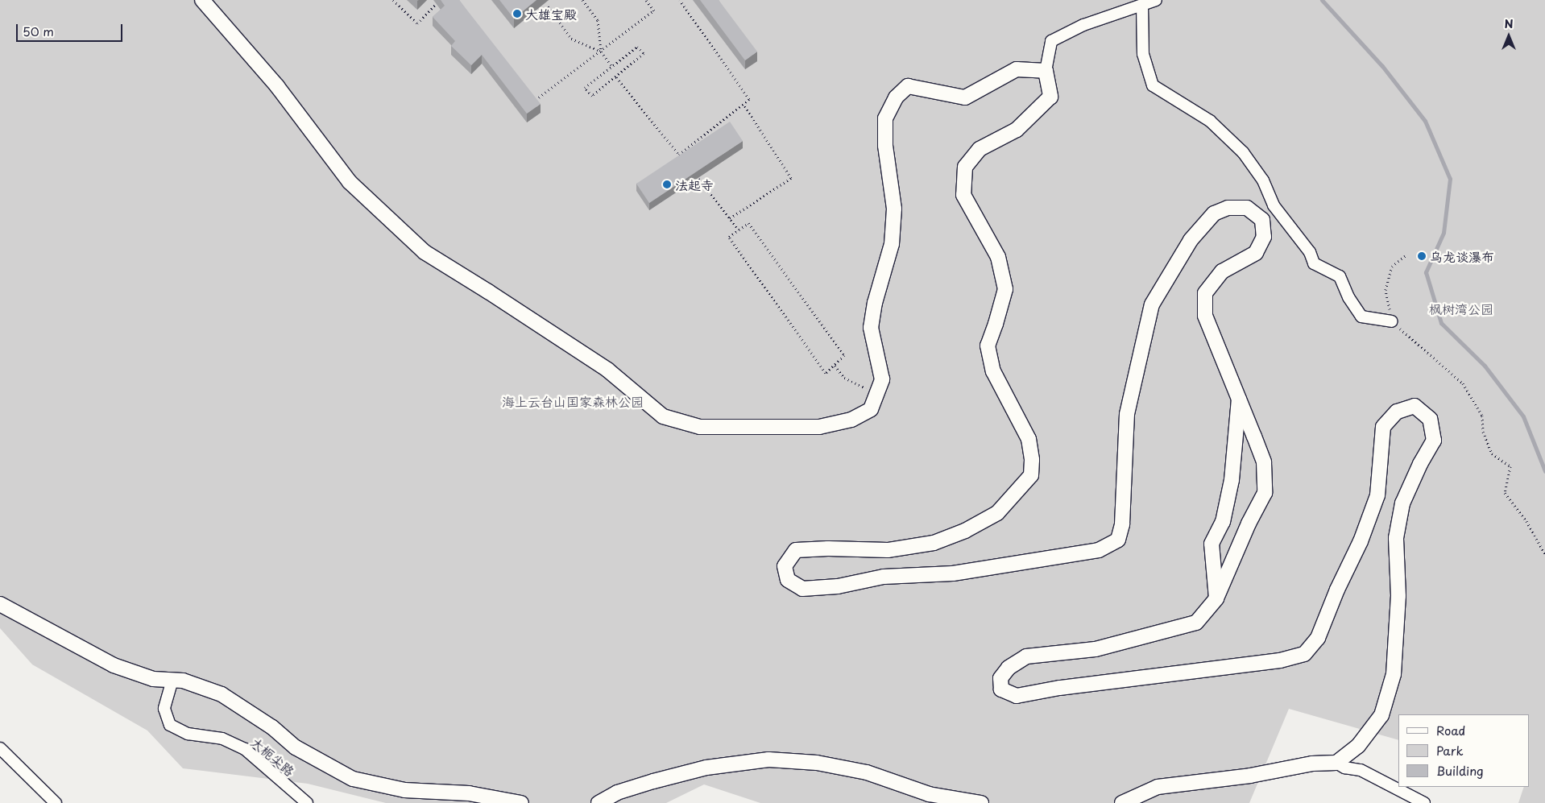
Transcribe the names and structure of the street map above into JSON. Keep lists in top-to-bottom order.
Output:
{
  "streets": {
    "street": ["大枙尖路"]
  },
  "parks": ["枫树湾公园", "海上云台山国家森林公园"],
  "places": ["大雄宝殿", "法起寺", "乌龙谈瀑布"],
  "legend": ["Road", "Park", "Building"],
  "scale_bar": "50 m",
  "north": "top"
}
